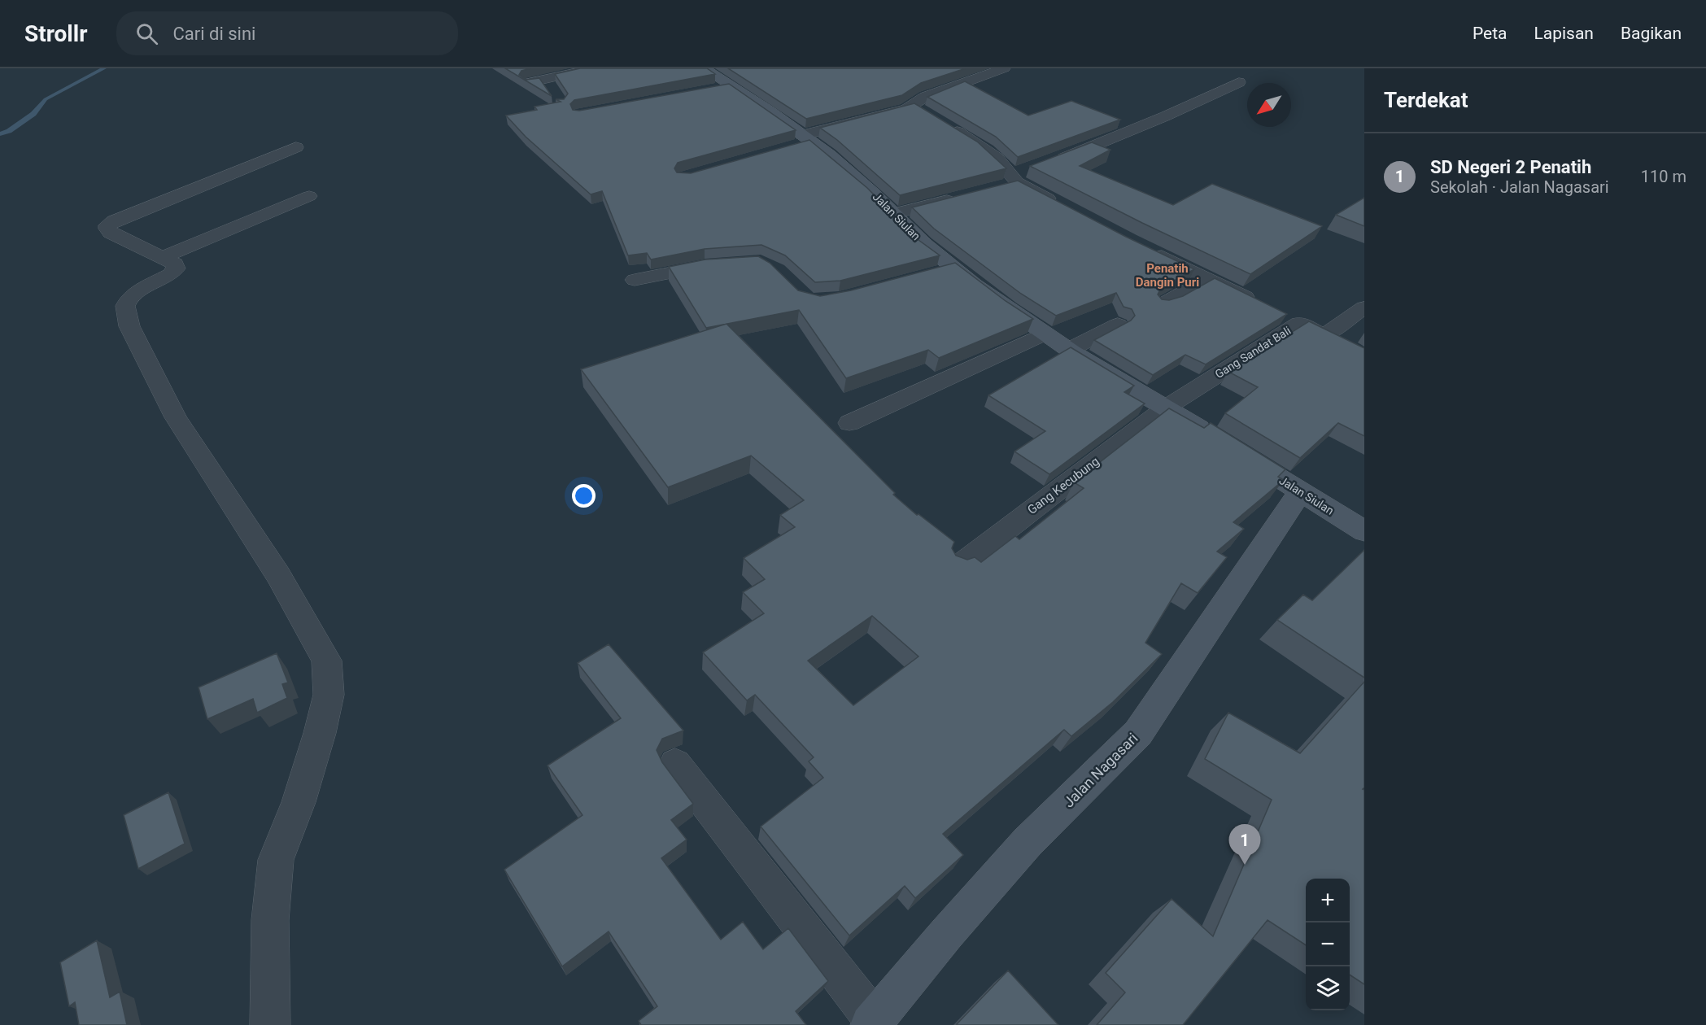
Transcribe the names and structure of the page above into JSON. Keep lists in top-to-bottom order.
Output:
{
  "streets": {
    "street": [
      "Jalan Siulan",
      "Gang Sandat Bali",
      "Gang Kecubung",
      "Jalan Nagasari"
    ]
  },
  "crossings": [
    ["Jalan Siulan", "Gang Sandat Bali"],
    ["Jalan Siulan", "Gang Kecubung"],
    ["Jalan Siulan", "Jalan Nagasari"],
    ["Gang Sandat Bali", "Gang Kecubung"]
  ],
  "districts": ["Penatih Dangin Puri"],
  "north": "bottom left",
  "page": {
    "header": "Strollr",
    "search": "Cari di sini",
    "nav": ["Peta", "Lapisan", "Bagikan"],
    "heading": "Terdekat",
    "list": [
      {
        "mark": "1",
        "name": "SD Negeri 2 Penatih",
        "note": "Sekolah · Jalan Nagasari",
        "value": "110 m"
      }
    ],
    "pins": "1",
    "map_buttons": ["+", "−"]
  }
}
